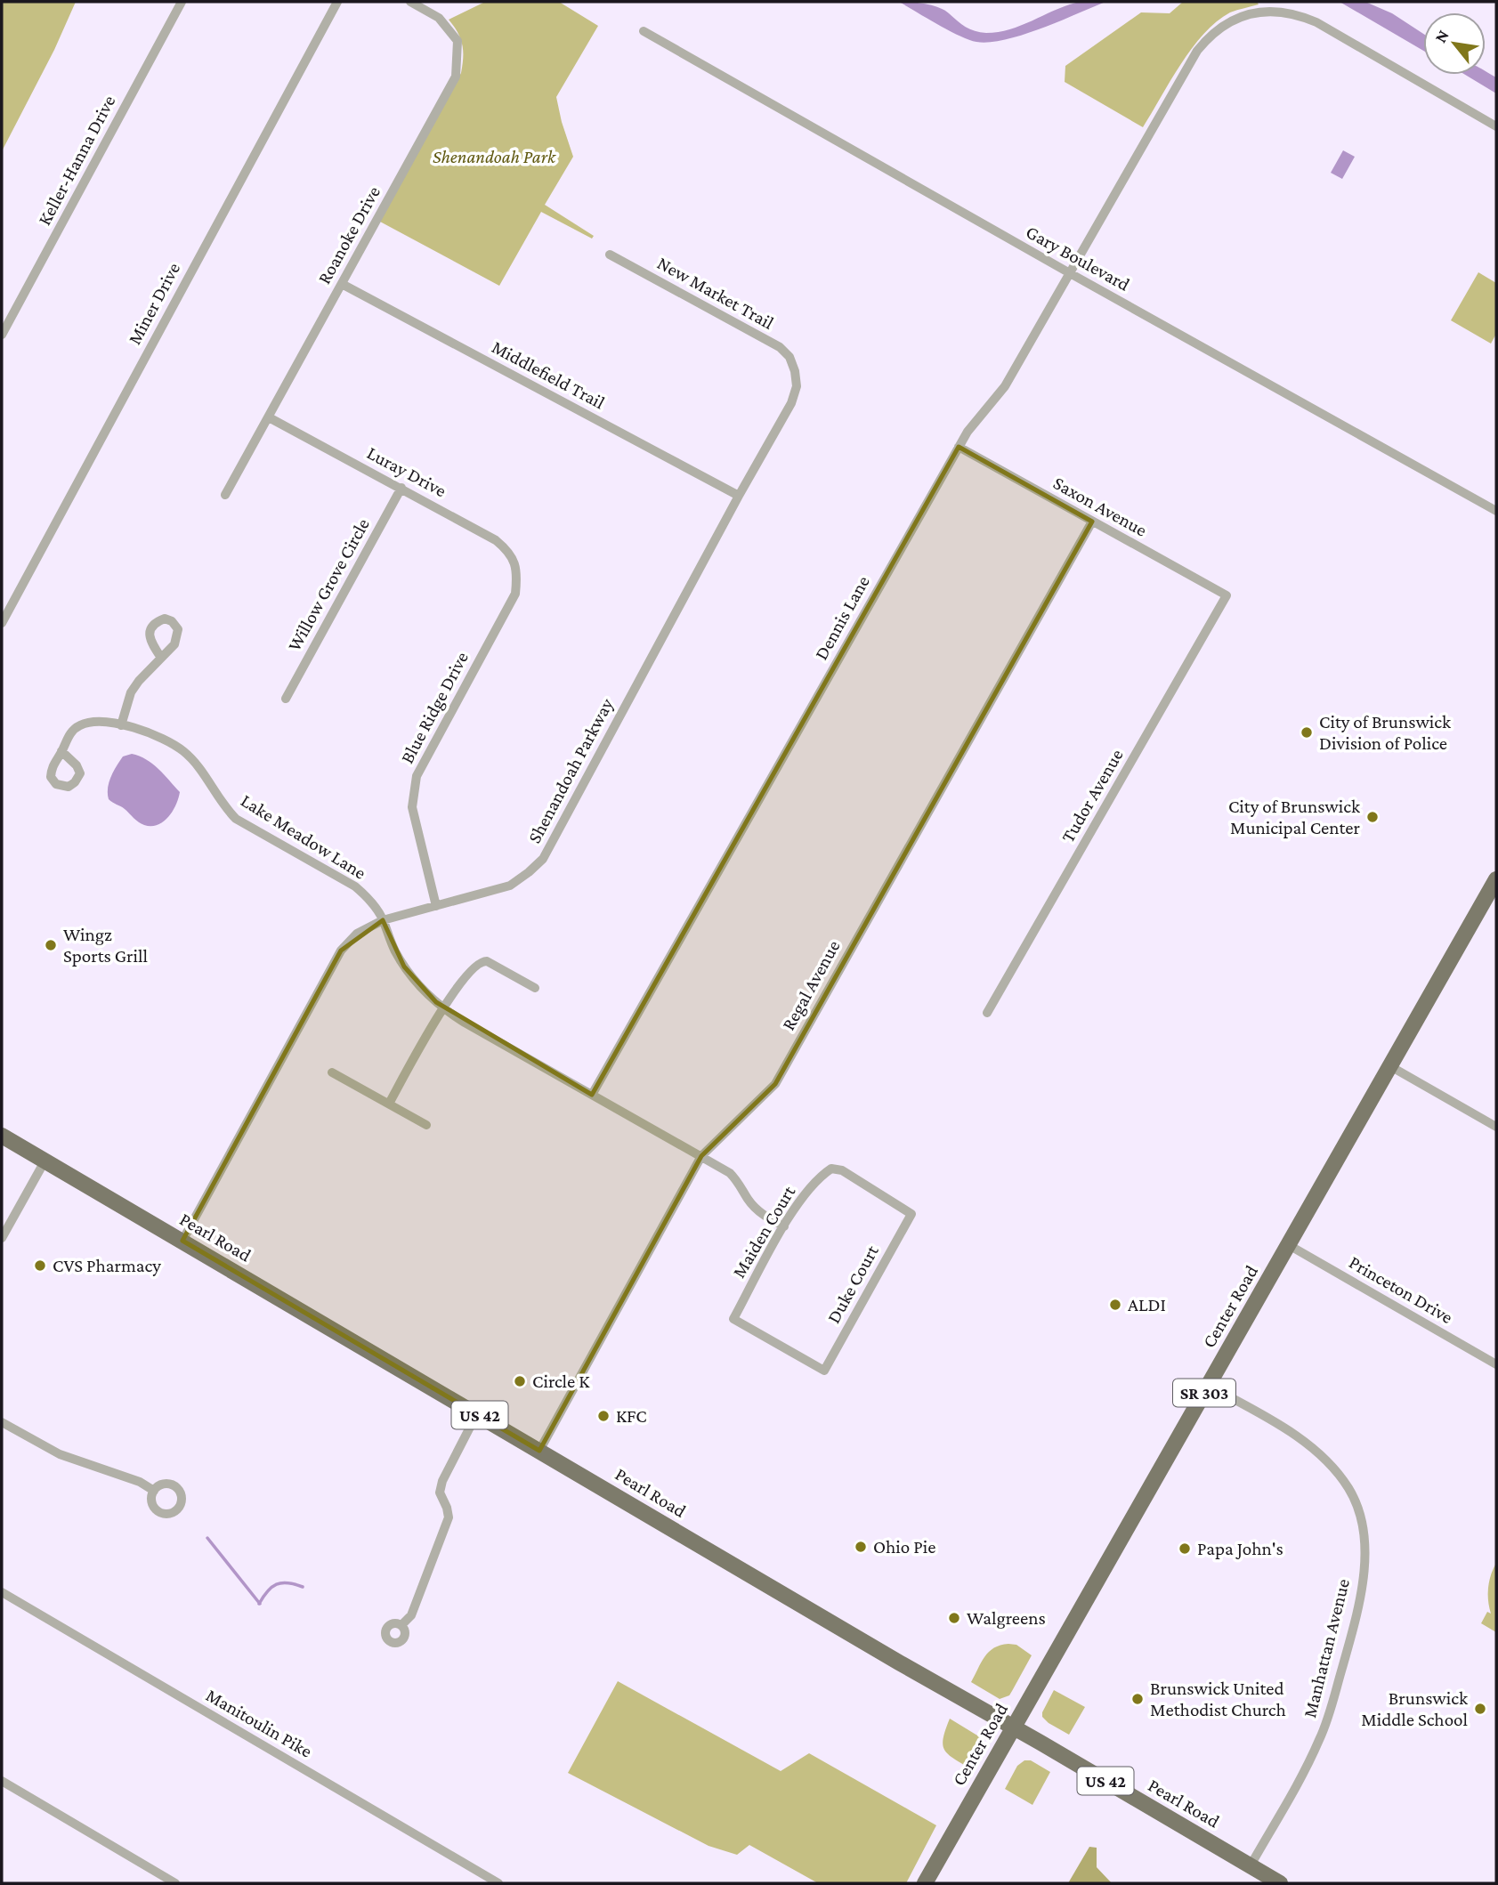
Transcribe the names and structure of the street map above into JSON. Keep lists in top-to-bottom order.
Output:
{
  "streets": {
    "main road": [
      "Pearl Road",
      "Center Road",
      "SR 303",
      "US 42"
    ],
    "street": [
      "Keller-Hanna Drive",
      "Roanoke Drive",
      "Gary Boulevard",
      "New Market Trail",
      "Miner Drive",
      "Middlefield Trail",
      "Luray Drive",
      "Saxon Avenue",
      "Willow Grove Circle",
      "Dennis Lane",
      "Blue Ridge Drive",
      "Shenandoah Parkway",
      "Tudor Avenue",
      "Lake Meadow Lane",
      "Regal Avenue",
      "Maiden Court",
      "Duke Court",
      "Princeton Drive",
      "Manhattan Avenue",
      "Manitoulin Pike"
    ]
  },
  "crossings": [
    ["Roanoke Drive", "Middlefield Trail"],
    ["Roanoke Drive", "Luray Drive"],
    ["Gary Boulevard", "Dennis Lane"],
    ["New Market Trail", "Shenandoah Parkway"],
    ["Middlefield Trail", "Shenandoah Parkway"],
    ["Luray Drive", "Willow Grove Circle"],
    ["Luray Drive", "Blue Ridge Drive"],
    ["Saxon Avenue", "Dennis Lane"],
    ["Saxon Avenue", "Tudor Avenue"],
    ["Saxon Avenue", "Regal Avenue"],
    ["Dennis Lane", "Lake Meadow Lane"],
    ["Blue Ridge Drive", "Shenandoah Parkway"],
    ["Shenandoah Parkway", "Lake Meadow Lane"],
    ["Shenandoah Parkway", "Pearl Road"],
    ["Lake Meadow Lane", "Regal Avenue"],
    ["Lake Meadow Lane", "Maiden Court"],
    ["Regal Avenue", "Pearl Road"],
    ["Maiden Court", "Duke Court"],
    ["Pearl Road", "Center Road"],
    ["Pearl Road", "Manhattan Avenue"],
    ["Princeton Drive", "Center Road"],
    ["Center Road", "Manhattan Avenue"]
  ],
  "parks": ["Shenandoah Park"],
  "places": [
    "City of Brunswick Division of Police",
    "City of Brunswick Municipal Center",
    "Wingz Sports Grill",
    "CVS Pharmacy",
    "ALDI",
    "Circle K",
    "KFC",
    "Ohio Pie",
    "Papa John's",
    "Walgreens",
    "Brunswick United Methodist Church",
    "Brunswick Middle School"
  ],
  "north": "top left"
}
